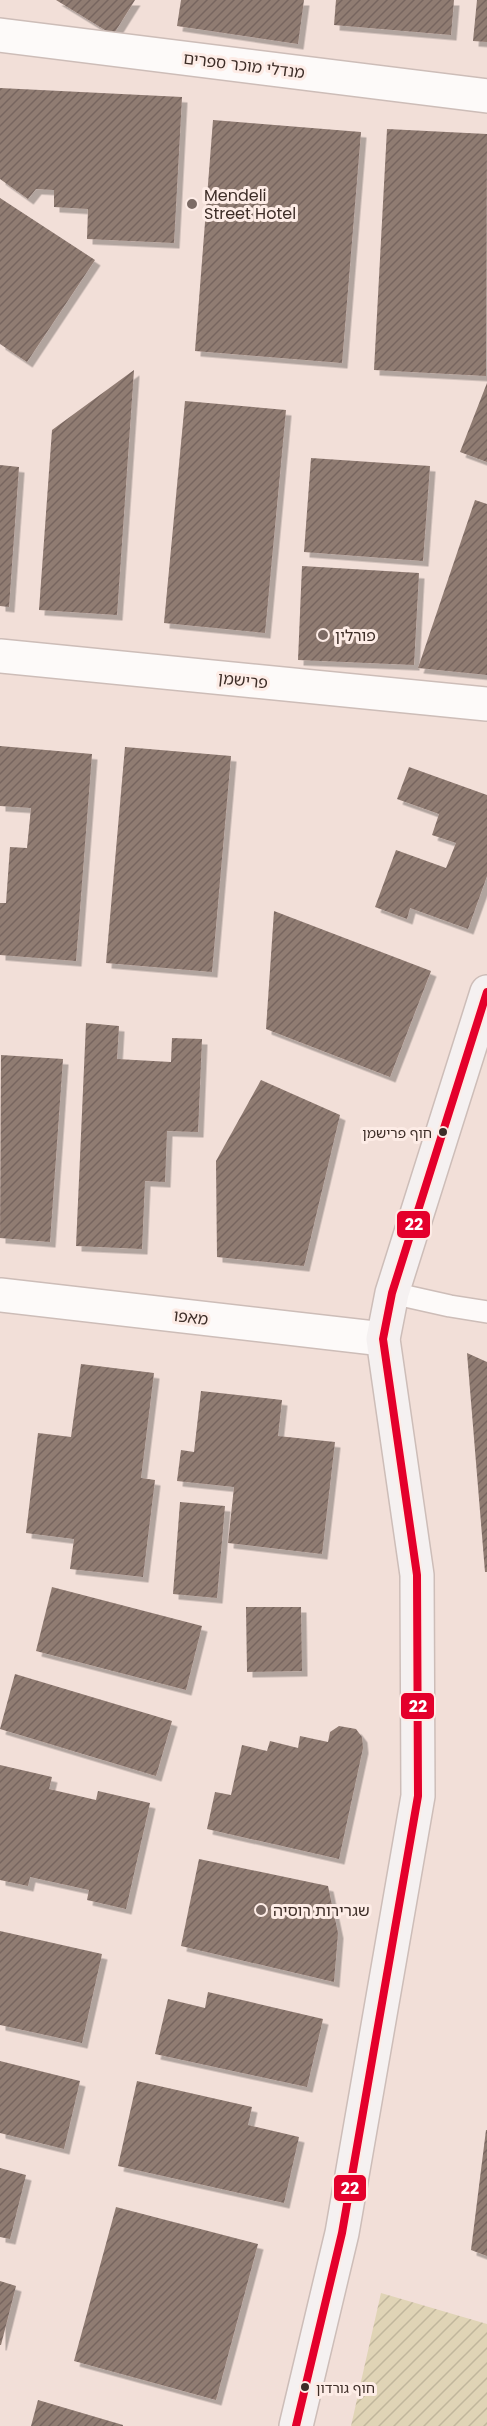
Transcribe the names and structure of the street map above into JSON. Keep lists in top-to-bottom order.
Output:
{
  "streets": {
    "street": ["מנדלי מוכר ספרים", "פרישמן", "מאפו"]
  },
  "places": [
    "Mendeli Street Hotel",
    "פורלין",
    "חוף פרישמן",
    "שגרירות רוסיה",
    "חוף גורדון"
  ],
  "lines": ["transit line 22"]
}
